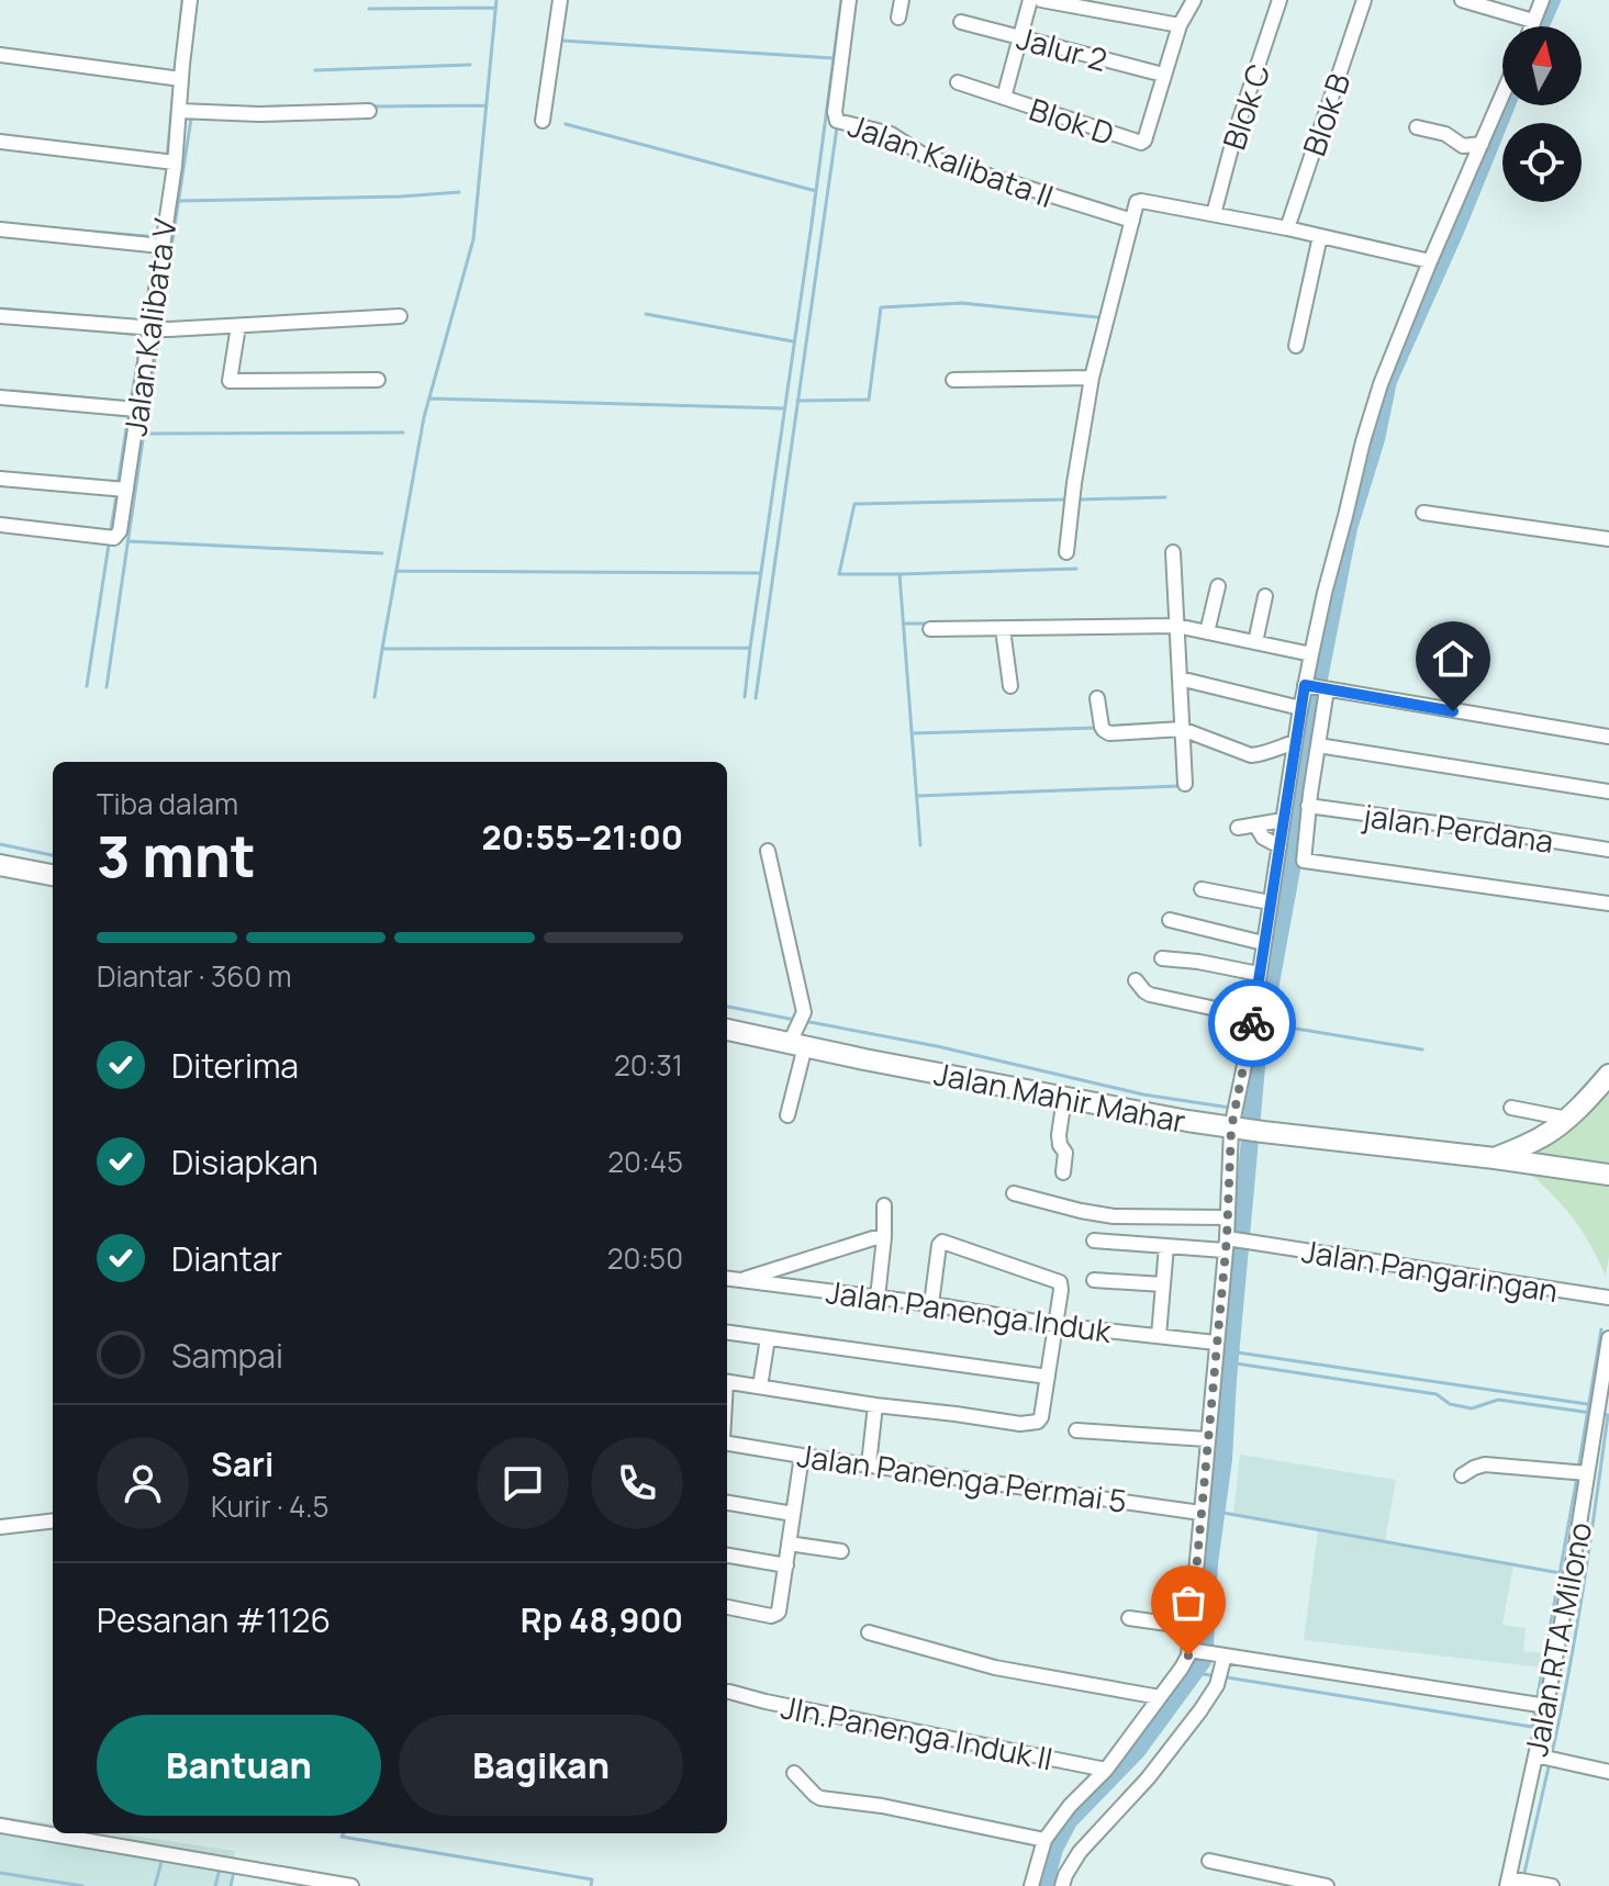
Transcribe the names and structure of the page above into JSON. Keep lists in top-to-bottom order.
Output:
{
  "streets": {
    "highway": ["Jalan Mahir Mahar"],
    "street": [
      "Jalur 2",
      "Blok C",
      "Blok B",
      "Blok D",
      "Jalan Kalibata II",
      "Jalan Kalibata V",
      "jalan Perdana",
      "Jalan Pangaringan",
      "Jalan Panenga Induk",
      "Jalan Panenga Permai 5",
      "Jalan RTA Milono",
      "Jln.Panenga Induk II"
    ]
  },
  "crossings": [
    ["Jalur 2", "Blok D"]
  ],
  "north": "top",
  "page": {
    "heading": ["3 mnt", "Tiba dalam", "20:55–21:00"],
    "panel": [
      "Sari",
      "Kurir · 4.5",
      "Pesanan #1126",
      "Rp 48,900"
    ],
    "bar": "Diantar · 360 m",
    "list": [
      ["Diterima", "20:31"],
      ["Disiapkan", "20:45"],
      ["Diantar", "20:50"],
      "Sampai"
    ],
    "buttons": ["Bantuan", "Bagikan"]
  }
}
